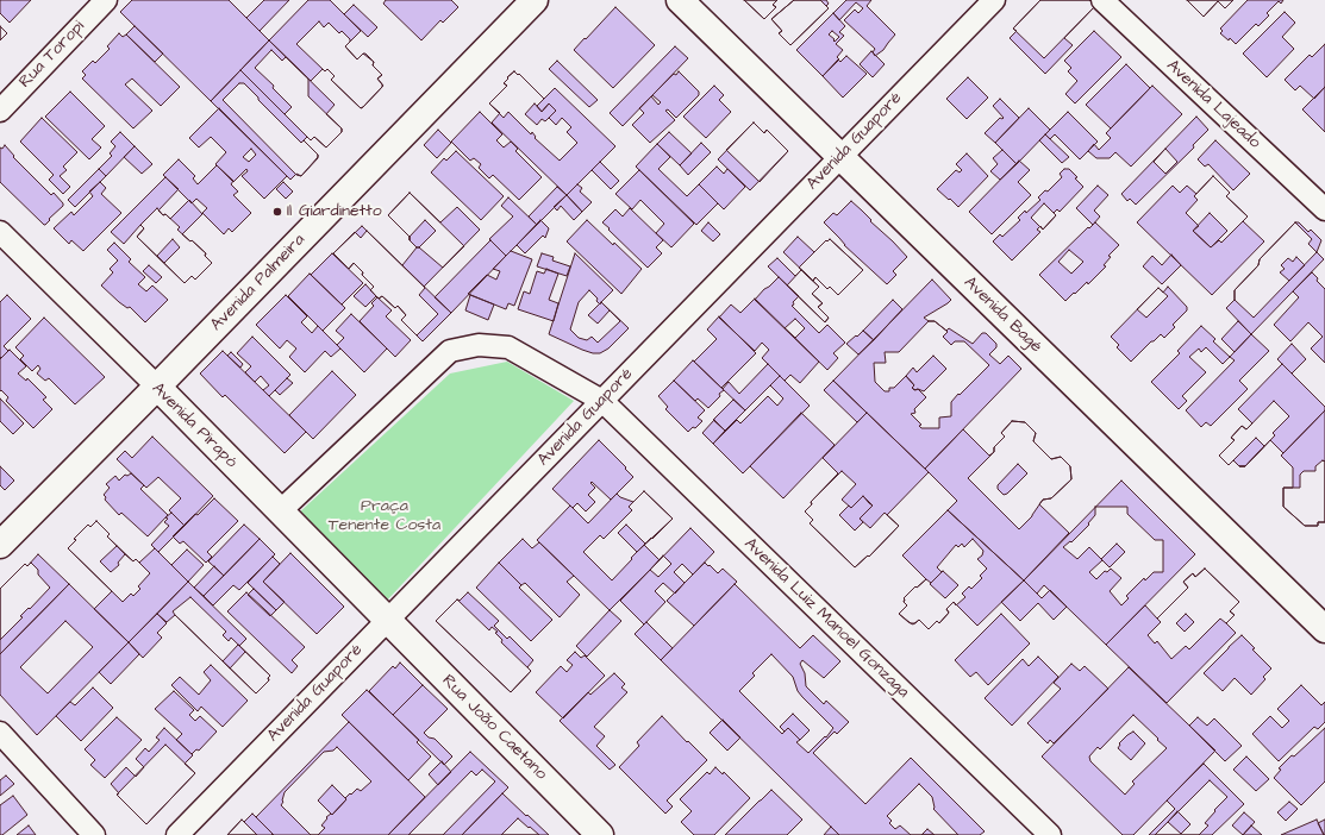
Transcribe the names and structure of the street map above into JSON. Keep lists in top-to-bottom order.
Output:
{
  "streets": {
    "street": [
      "Rua Toropi",
      "Avenida Lajeado",
      "Avenida Guaporé",
      "Avenida Palmeira",
      "Avenida Bagé",
      "Avenida Pirapó",
      "Avenida Luiz Manoel Gonzaga",
      "Rua João Caetano"
    ]
  },
  "crossings": [
    ["Avenida Guaporé", "Avenida Bagé"],
    ["Avenida Guaporé", "Avenida Pirapó"],
    ["Avenida Guaporé", "Avenida Luiz Manoel Gonzaga"],
    ["Avenida Guaporé", "Rua João Caetano"],
    ["Avenida Palmeira", "Avenida Pirapó"],
    ["Avenida Pirapó", "Avenida Luiz Manoel Gonzaga"],
    ["Avenida Pirapó", "Rua João Caetano"]
  ],
  "parks": ["Praça Tenente Costa"],
  "places": ["Il Giardinetto"]
}
